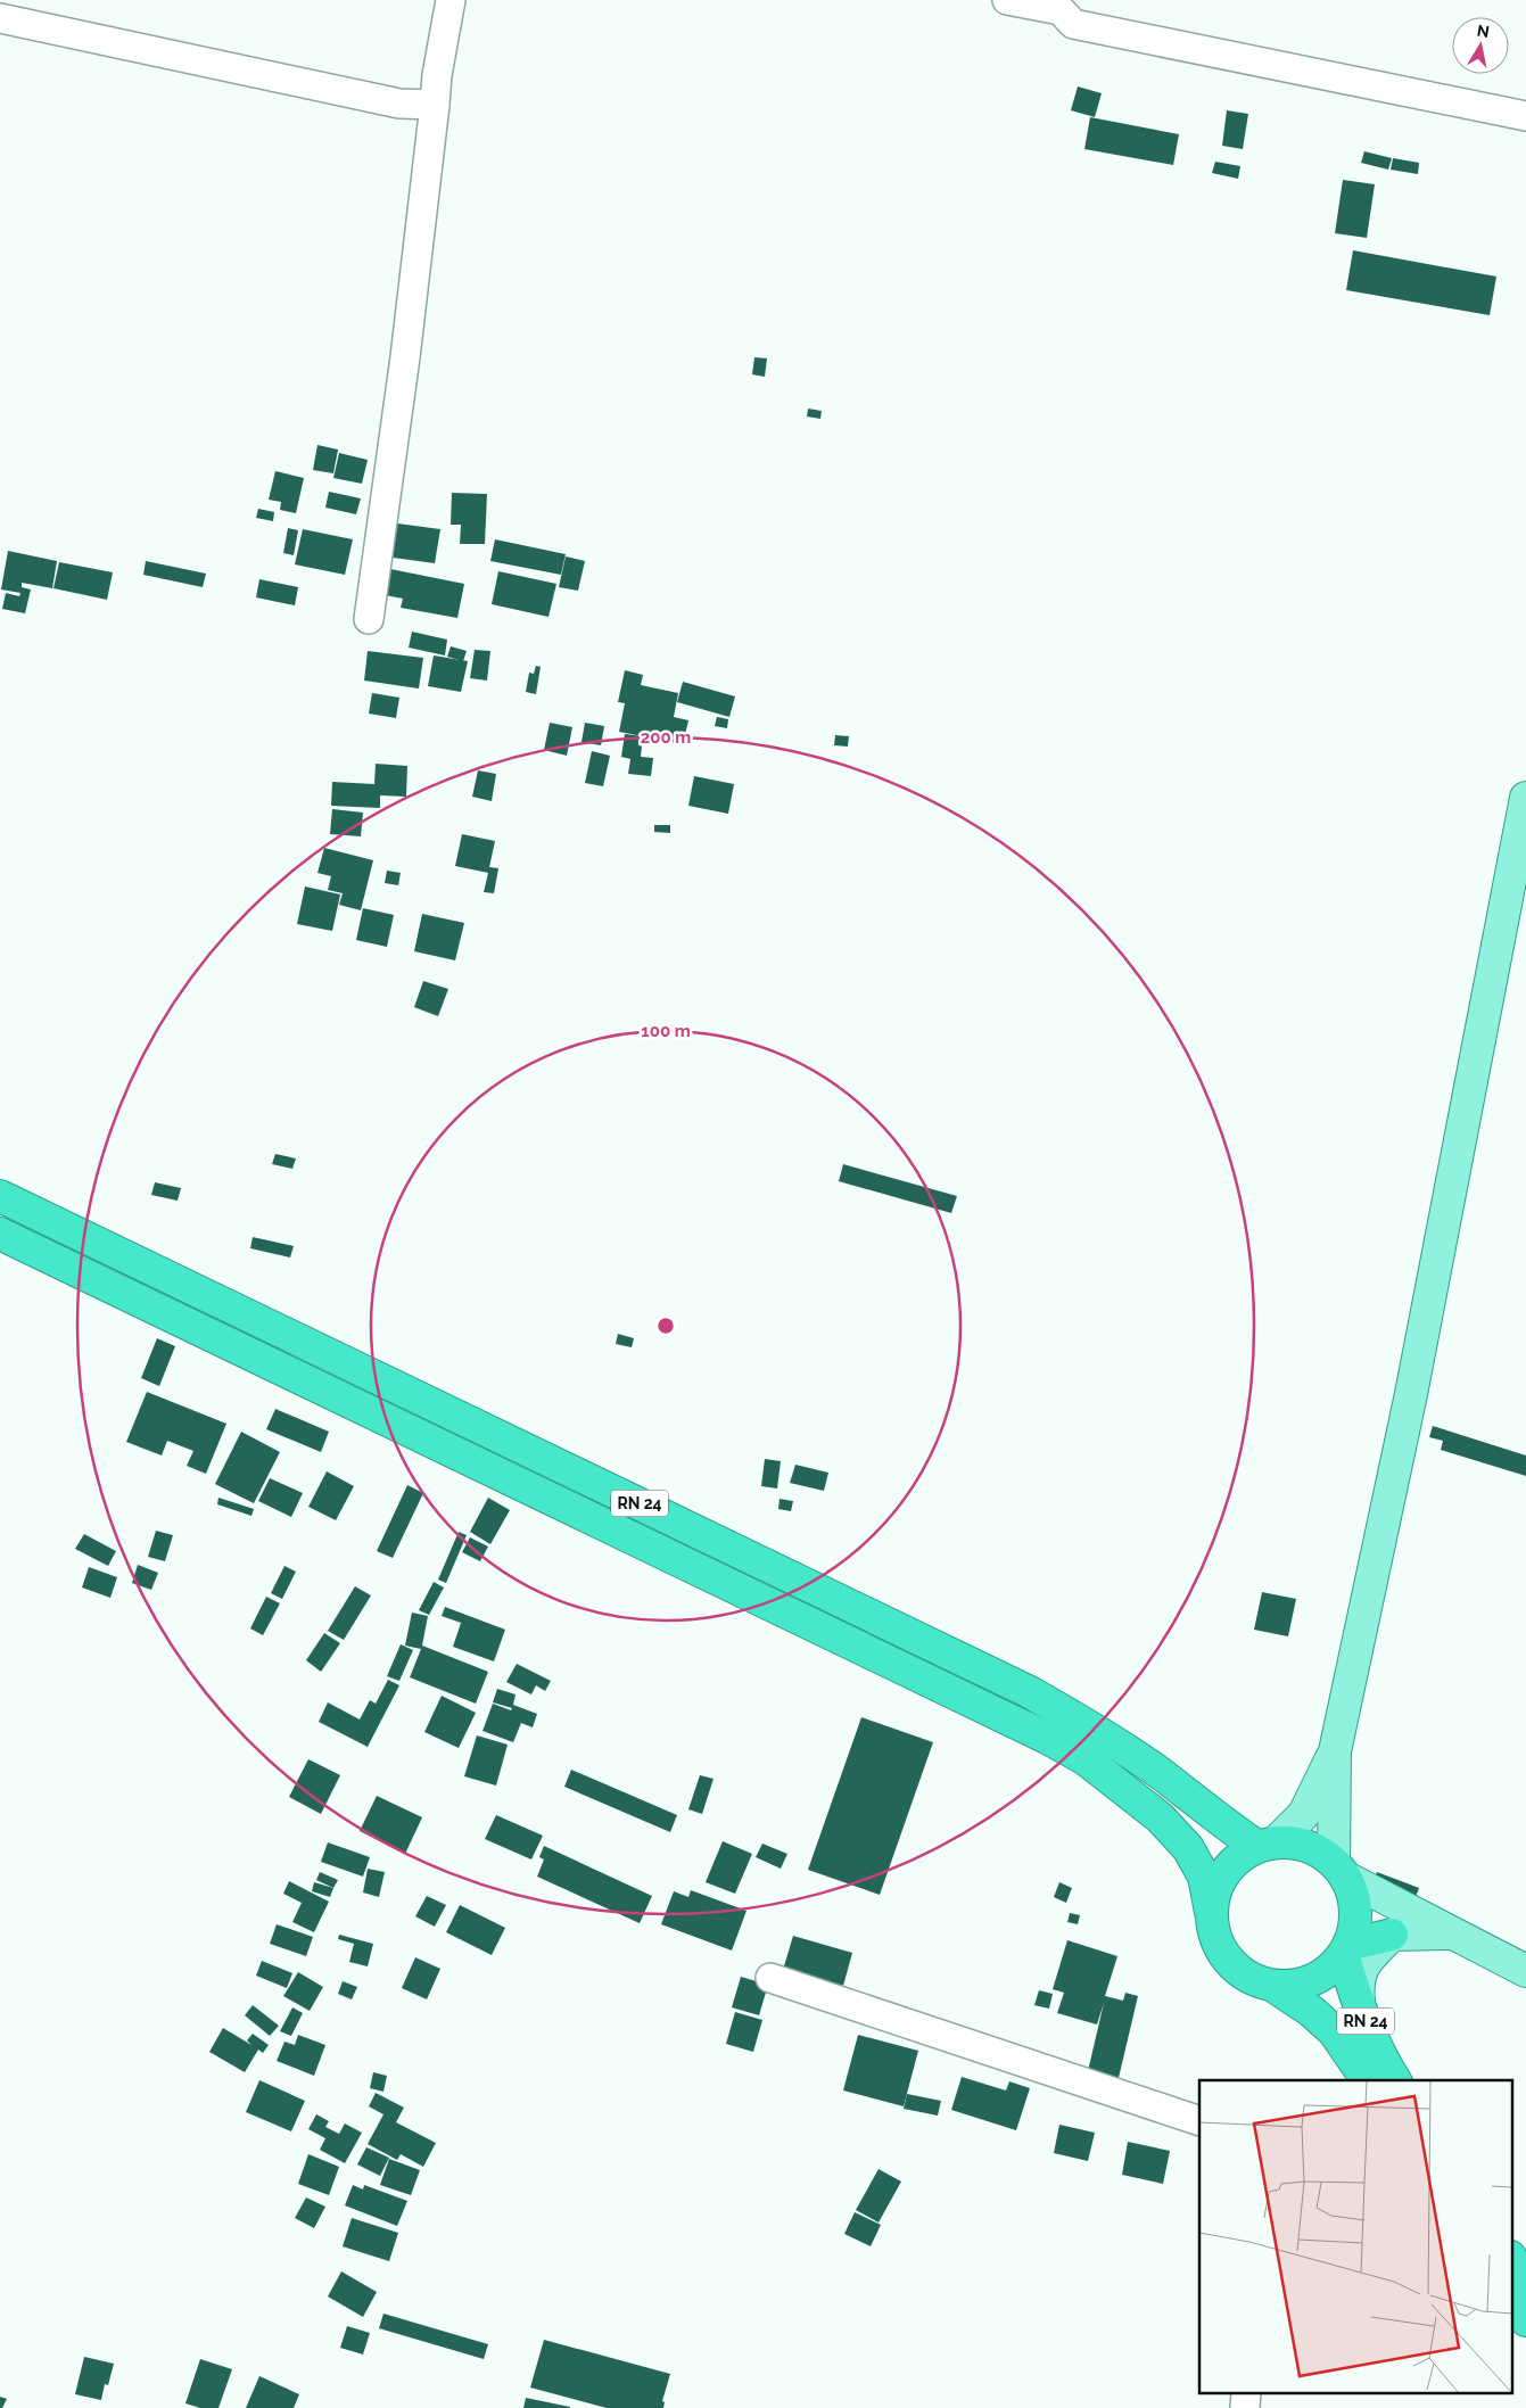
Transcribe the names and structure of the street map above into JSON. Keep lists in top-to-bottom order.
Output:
{
  "streets": {
    "highway": ["RN 24"]
  },
  "north": "top",
  "rings": ["200 m", "100 m"]
}
